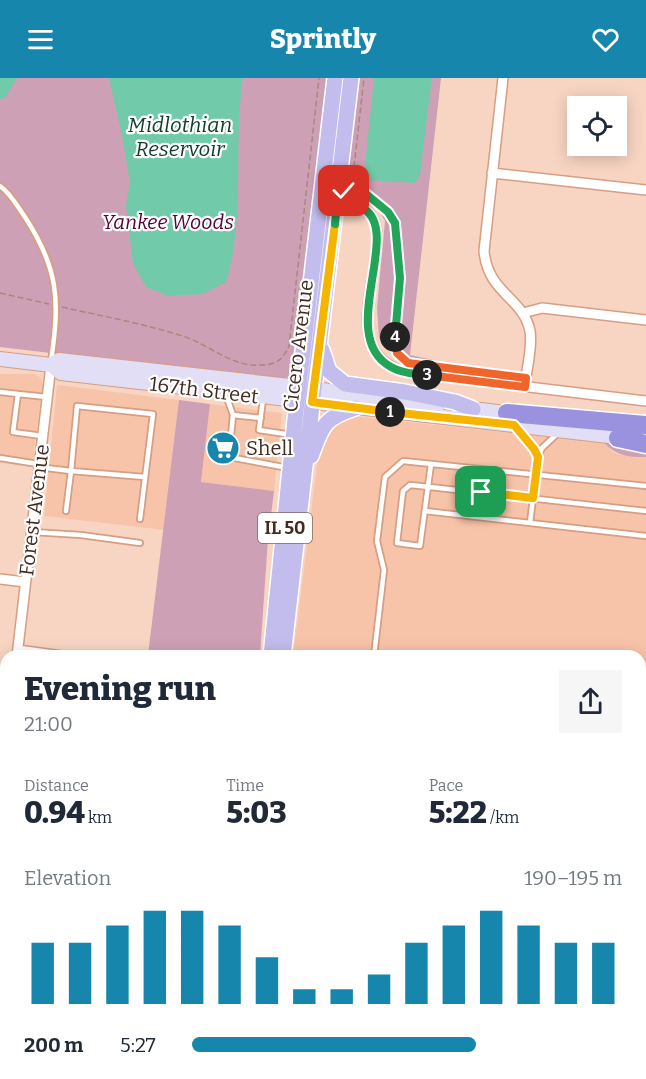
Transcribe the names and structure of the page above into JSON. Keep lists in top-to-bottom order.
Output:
{
  "streets": {
    "main road": ["Cicero Avenue", "167th Street", "IL 50"],
    "street": ["Forest Avenue"]
  },
  "crossings": [
    ["Cicero Avenue", "167th Street"],
    ["167th Street", "Forest Avenue"]
  ],
  "water": ["Midlothian Reservoir"],
  "parks": ["Yankee Woods"],
  "places": {
    "supermarket": ["Shell"]
  },
  "page": {
    "header": "Sprintly",
    "pins": ["4", "3", "1"],
    "heading": ["Evening run", "21:00"],
    "stats": [
      ["Distance", "0.94 km"],
      ["Time", "5:03"],
      ["Pace", "5:22 /km"]
    ],
    "chart": ["Elevation", "190–195 m"],
    "list": [
      {
        "name": "200 m",
        "note": "5:27"
      }
    ]
  }
}
